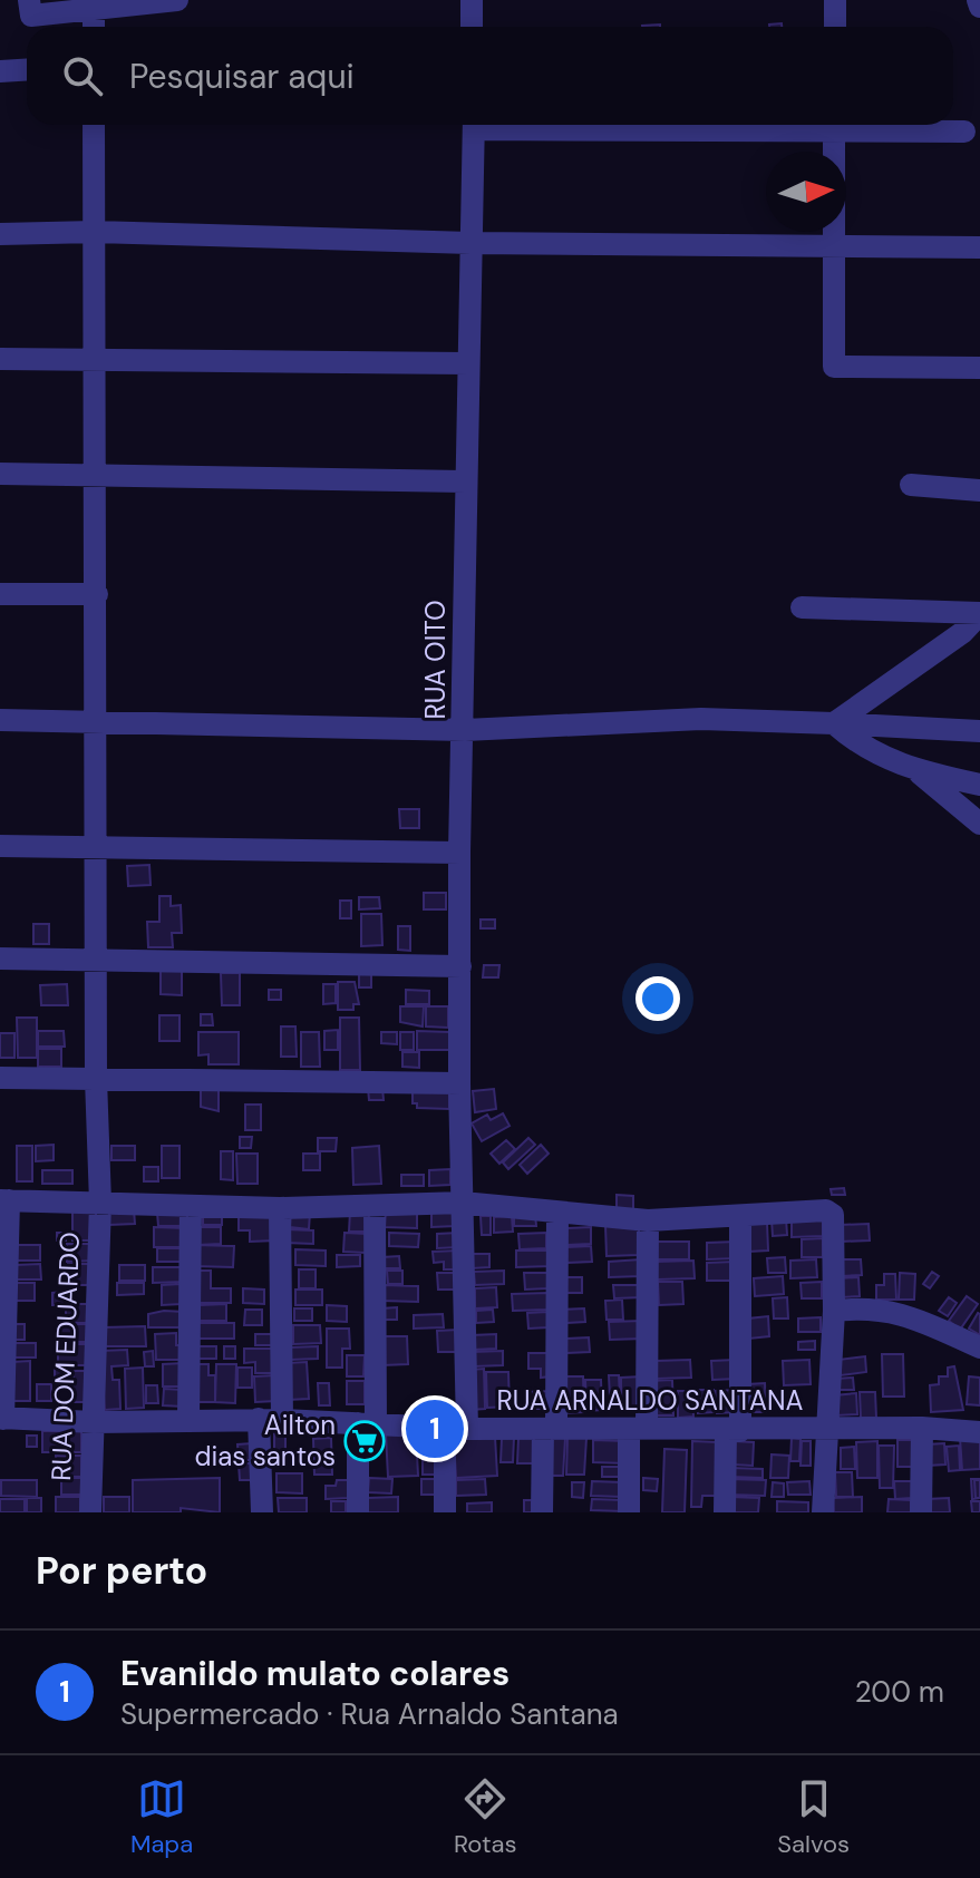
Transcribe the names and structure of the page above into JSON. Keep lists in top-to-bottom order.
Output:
{
  "streets": {
    "street": ["RUA OITO", "RUA DOM EDUARDO", "RUA ARNALDO SANTANA"]
  },
  "crossings": [
    ["RUA OITO", "RUA ARNALDO SANTANA"],
    ["RUA DOM EDUARDO", "RUA ARNALDO SANTANA"]
  ],
  "places": {
    "supermarket": ["Ailton dias santos"]
  },
  "north": "right",
  "page": {
    "search": "Pesquisar aqui",
    "pins": "1",
    "heading": "Por perto",
    "list": [
      {
        "mark": "1",
        "name": "Evanildo mulato colares",
        "note": "Supermercado · Rua Arnaldo Santana",
        "value": "200 m"
      }
    ],
    "nav": ["Mapa", "Rotas", "Salvos"]
  }
}
